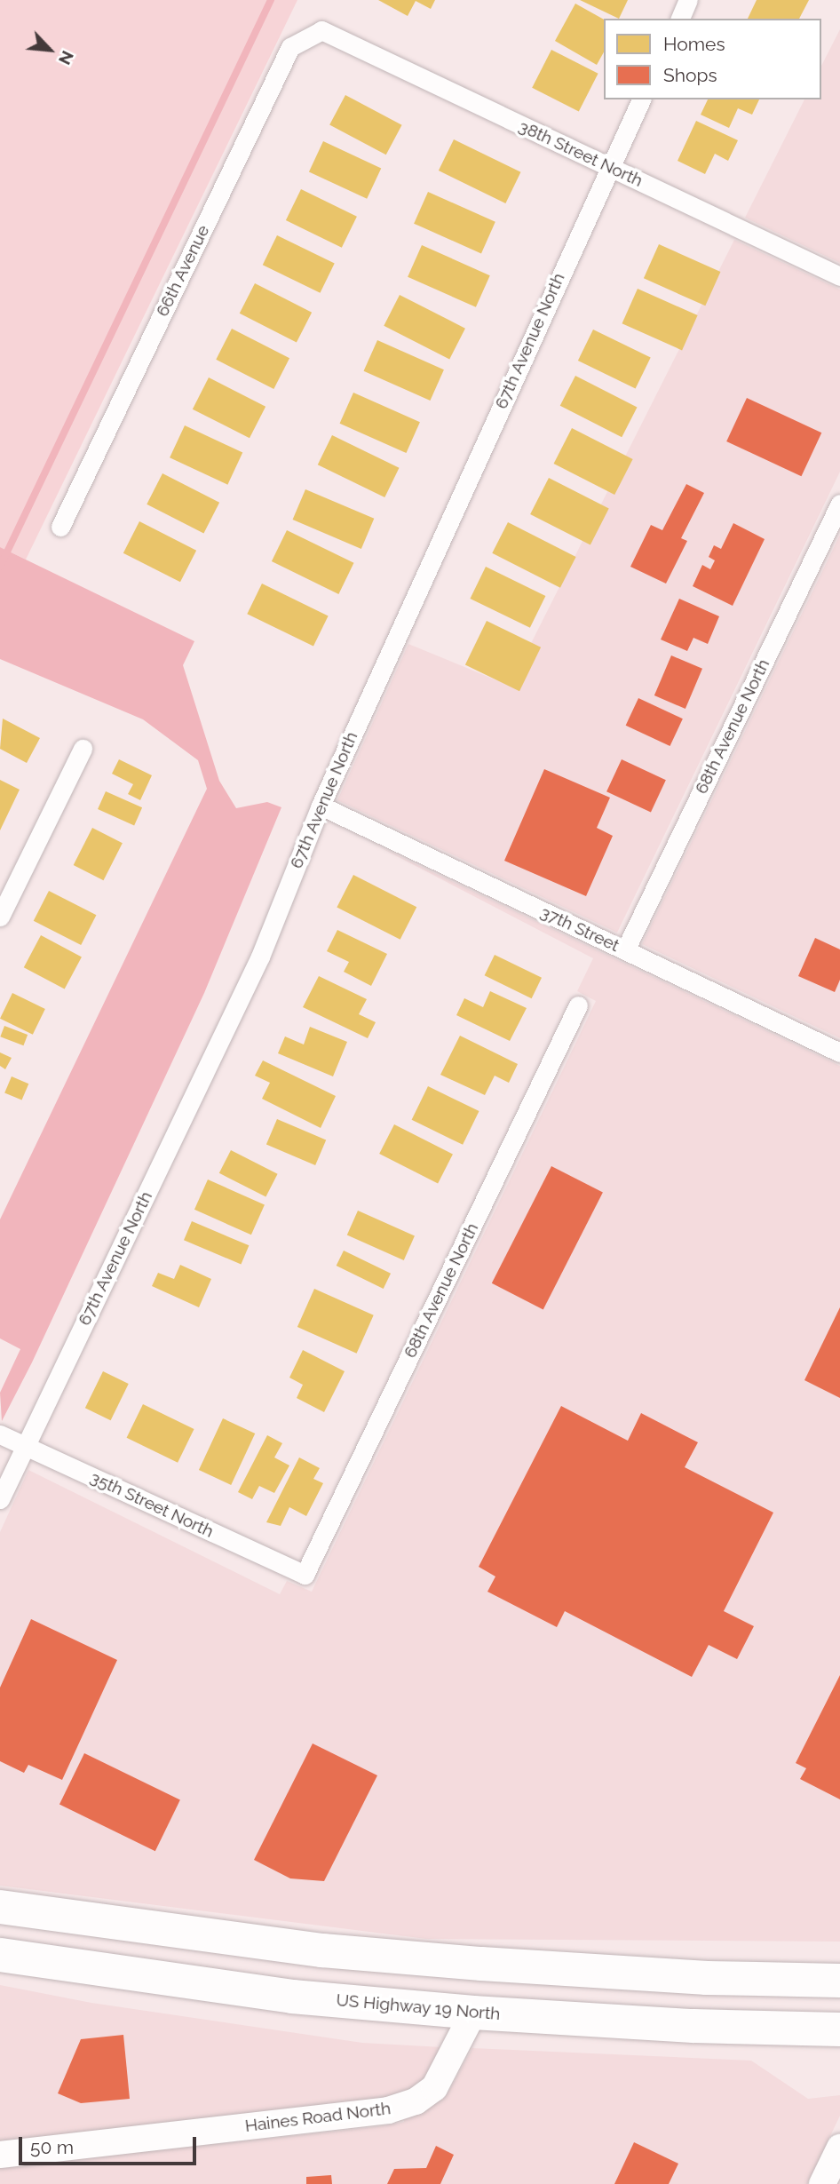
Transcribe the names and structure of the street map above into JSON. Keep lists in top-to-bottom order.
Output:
{
  "streets": {
    "highway": ["US Highway 19 North"],
    "street": [
      "38th Street North",
      "66th Avenue",
      "67th Avenue North",
      "68th Avenue North",
      "37th Street",
      "35th Street North",
      "Haines Road North"
    ]
  },
  "crossings": [
    ["38th Street North", "66th Avenue"],
    ["38th Street North", "67th Avenue North"],
    ["67th Avenue North", "37th Street"],
    ["67th Avenue North", "35th Street North"],
    ["68th Avenue North", "37th Street"],
    ["68th Avenue North", "35th Street North"],
    ["US Highway 19 North", "Haines Road North"]
  ],
  "legend": ["Homes", "Shops"],
  "scale_bar": "50 m",
  "north": "bottom right"
}
